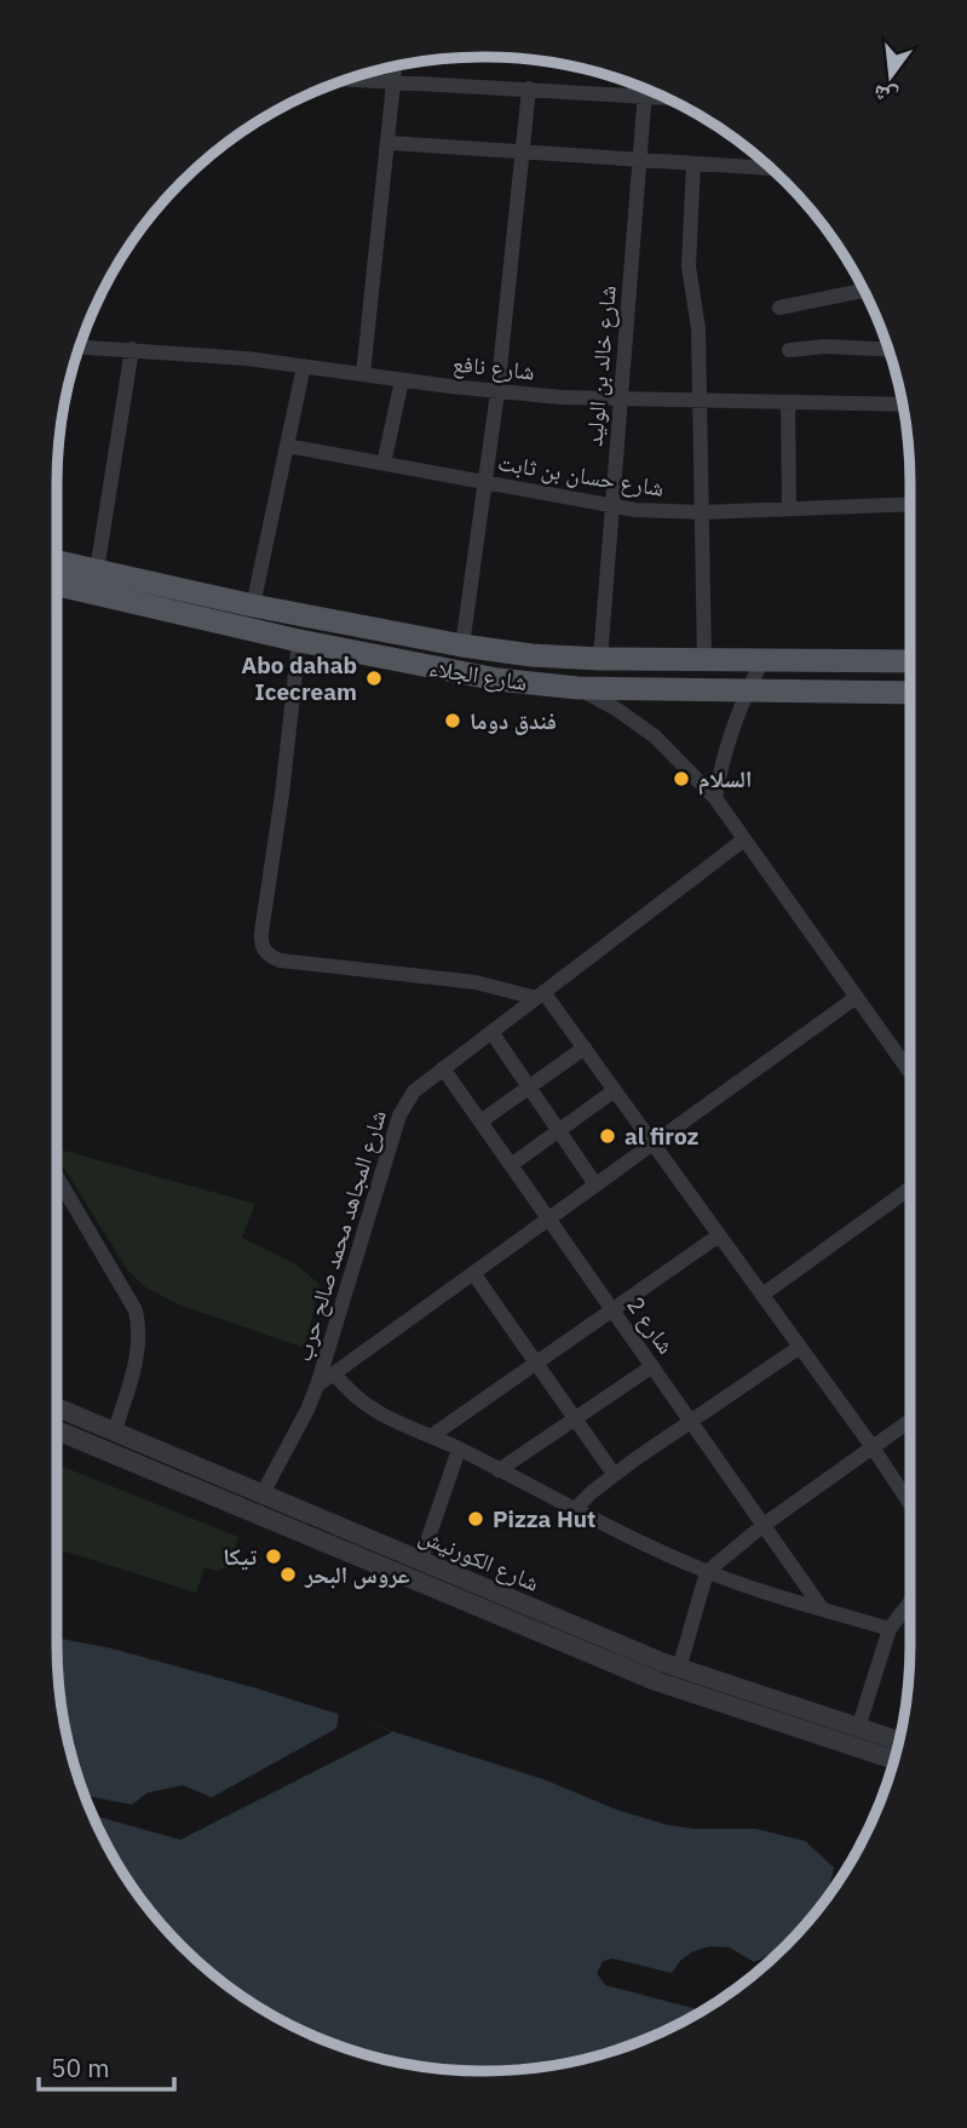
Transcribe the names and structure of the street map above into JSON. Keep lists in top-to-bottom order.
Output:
{
  "streets": {
    "main road": ["شارع الجلاء"],
    "street": [
      "شارع خالد بن الوليد",
      "شارع نافع",
      "شارع حسان بن ثابت",
      "شارع المجاهد محمد صالح حرب",
      "شارع 2",
      "شارع الكورنيش"
    ]
  },
  "crossings": [
    ["شارع خالد بن الوليد", "شارع نافع"],
    ["شارع خالد بن الوليد", "شارع حسان بن ثابت"],
    ["شارع خالد بن الوليد", "شارع الجلاء"],
    ["شارع المجاهد محمد صالح حرب", "شارع 2"],
    ["شارع المجاهد محمد صالح حرب", "شارع الكورنيش"]
  ],
  "places": [
    "Abo dahab Icecream",
    "فندق دوما",
    "السلام",
    "al firoz",
    "Pizza Hut",
    "تيكا",
    "عروس البحر"
  ],
  "scale_bar": "50 m",
  "north": "bottom"
}
